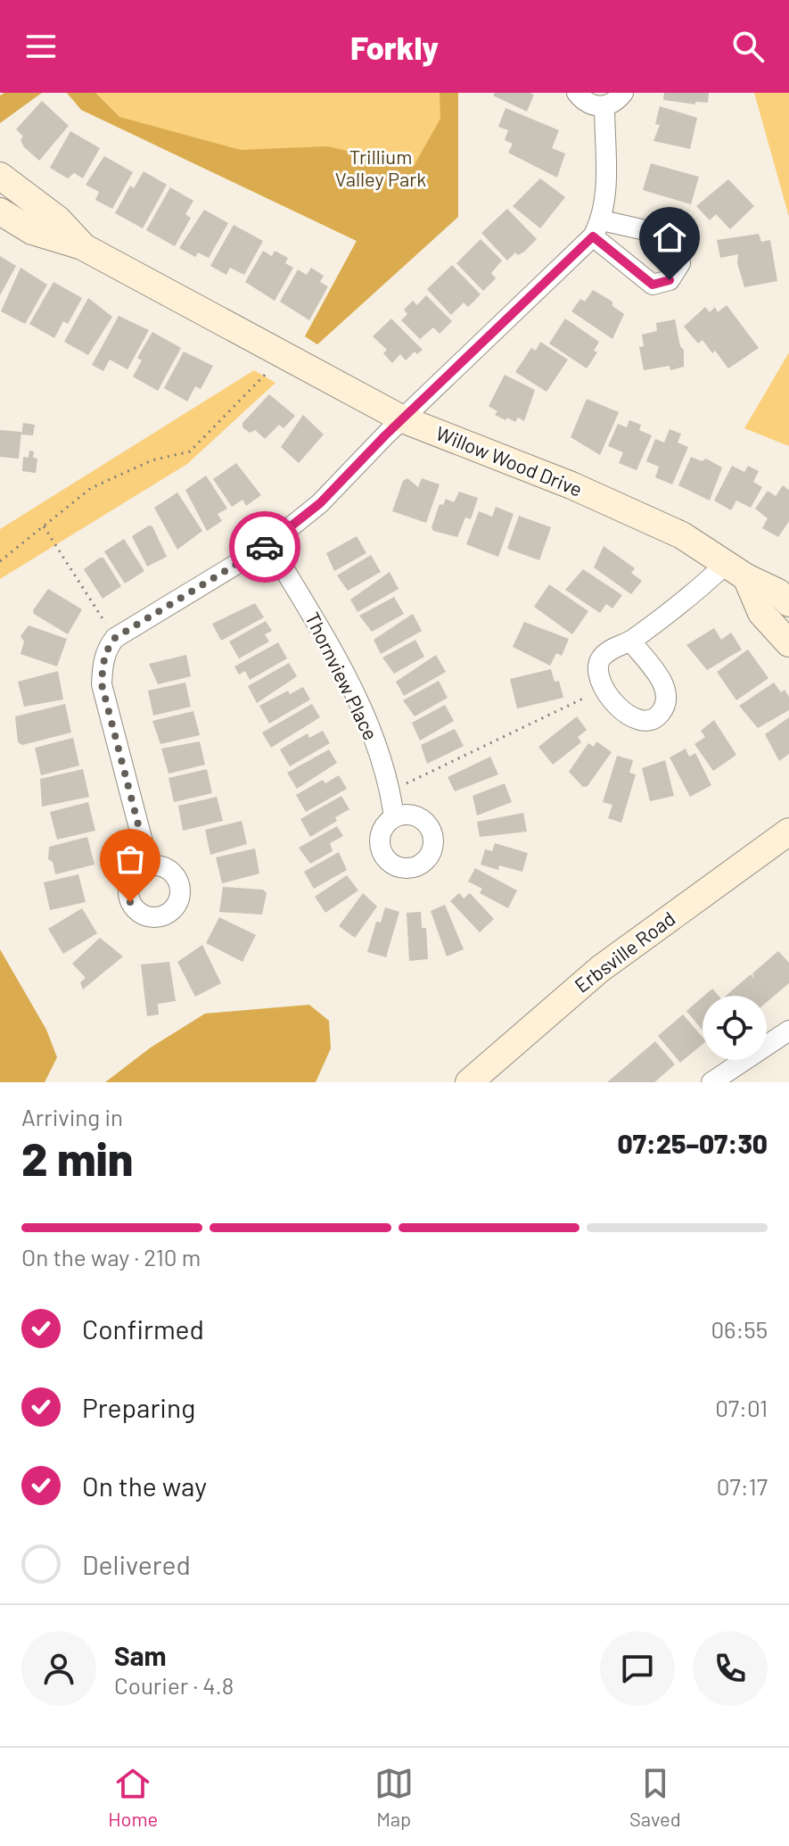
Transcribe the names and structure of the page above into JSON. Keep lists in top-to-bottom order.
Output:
{
  "streets": {
    "street": ["Willow Wood Drive", "Thornview Place", "Erbsville Road"]
  },
  "parks": ["Trillium Valley Park"],
  "page": {
    "header": "Forkly",
    "heading": ["2 min", "Arriving in", "07:25–07:30"],
    "panel": ["Sam", "Courier · 4.8"],
    "bar": "On the way · 210 m",
    "list": [
      ["Confirmed", "06:55"],
      ["Preparing", "07:01"],
      ["On the way", "07:17"],
      "Delivered"
    ],
    "tabs": ["Home", "Map", "Saved"]
  }
}
